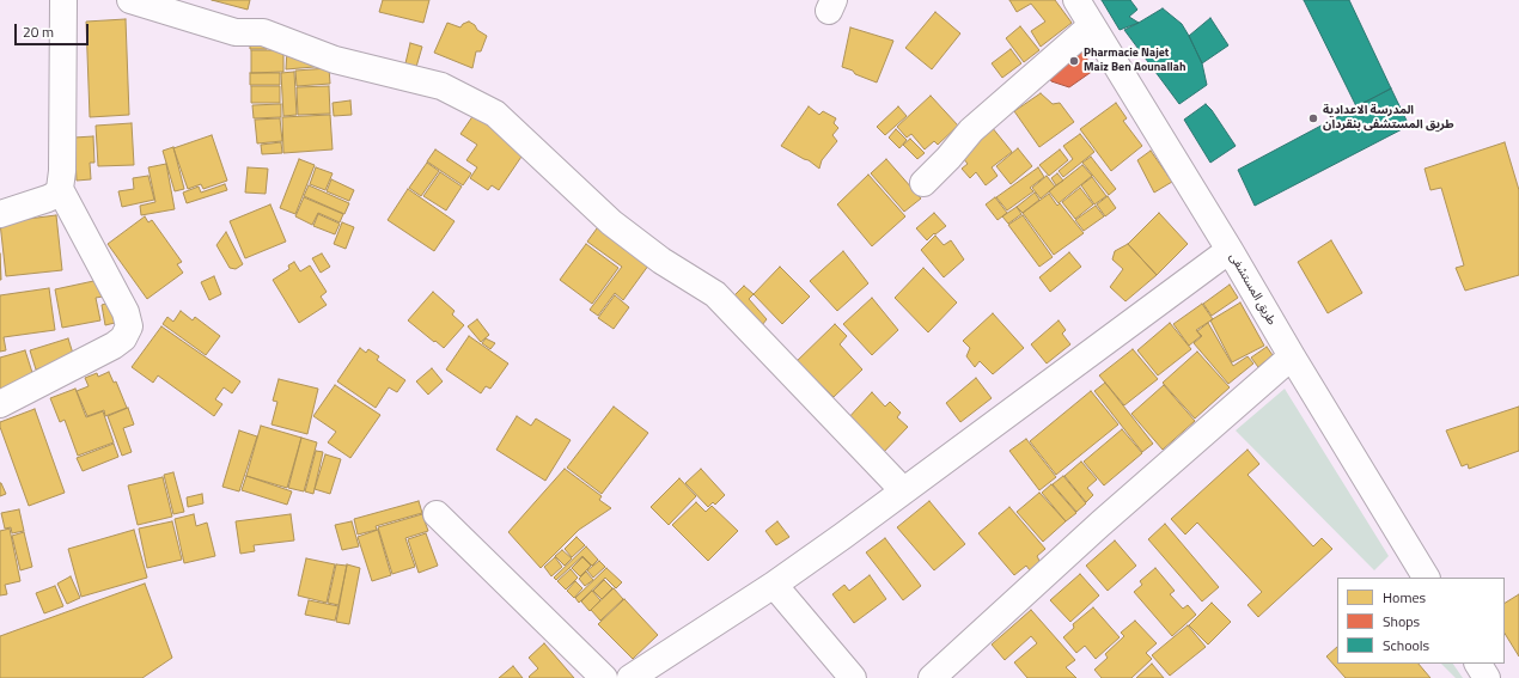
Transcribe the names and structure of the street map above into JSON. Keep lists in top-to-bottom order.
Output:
{
  "streets": {
    "street": ["طريق المستشفى"]
  },
  "places": ["Pharmacie Najet Maiz Ben Aounallah", "المدرسة الاعدادية طريق المستشفى بنقردان"],
  "legend": ["Homes", "Shops", "Schools"],
  "scale_bar": "20 m"
}
